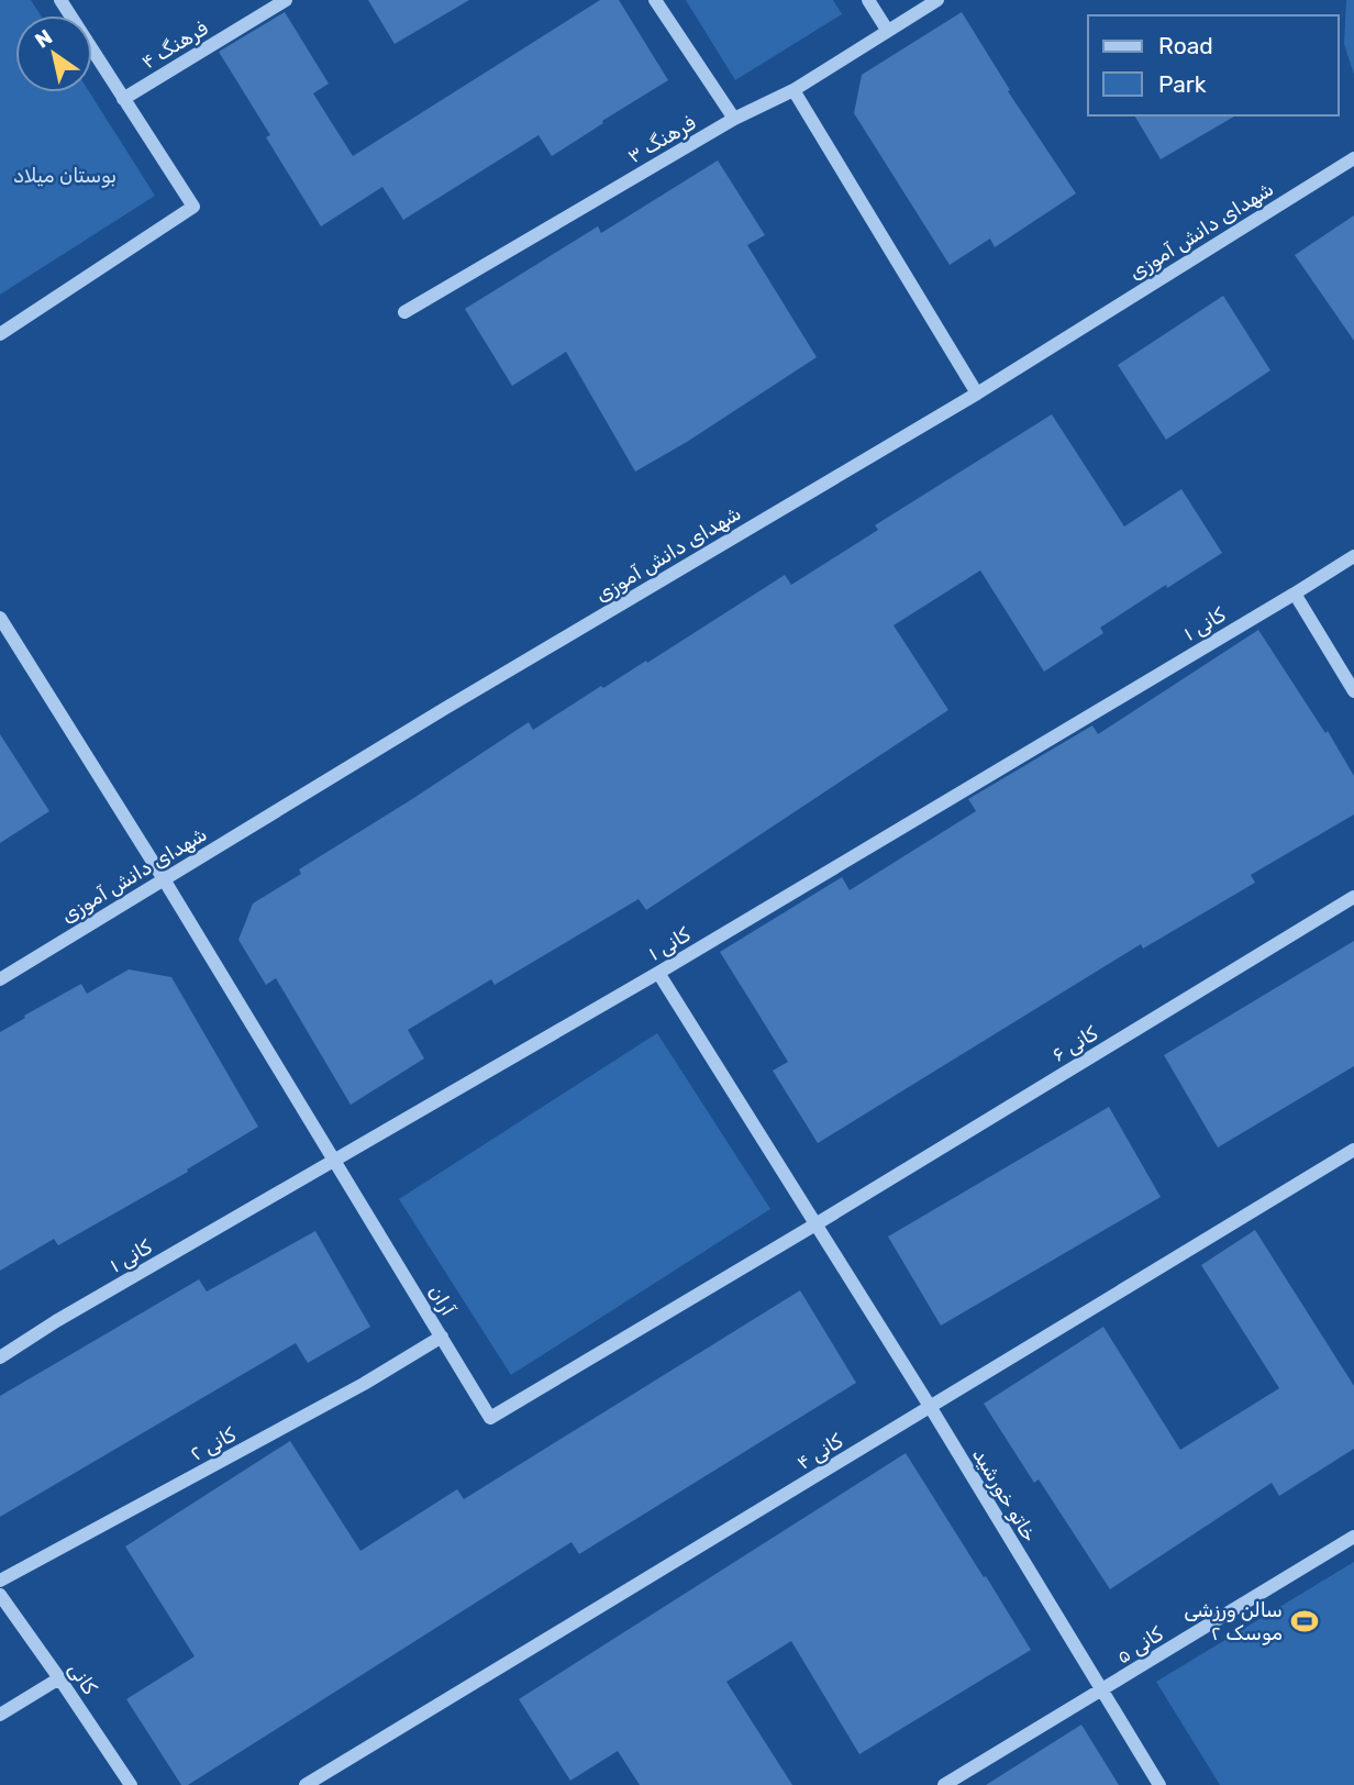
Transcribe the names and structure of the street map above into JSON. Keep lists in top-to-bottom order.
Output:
{
  "streets": {
    "street": [
      "فرهنگ ۴",
      "فرهنگ ۳",
      "شهدای دانش آموزی",
      "کانی ۱",
      "کانی ۶",
      "آران",
      "کانی ۲",
      "کانی ۴",
      "خاتو خورشید",
      "کانی ۵",
      "کانی"
    ]
  },
  "crossings": [
    ["شهدای دانش آموزی", "آران"],
    ["کانی ۱", "آران"],
    ["کانی ۱", "خاتو خورشید"],
    ["کانی ۶", "آران"],
    ["کانی ۶", "خاتو خورشید"],
    ["آران", "کانی ۲"],
    ["آران", "خاتو خورشید"],
    ["کانی ۴", "خاتو خورشید"],
    ["خاتو خورشید", "کانی ۵"]
  ],
  "parks": ["بوستان میلاد"],
  "places": {
    "sports": ["سالن ورزشی موسک ۲"]
  },
  "legend": ["Road", "Park"],
  "north": "top left"
}
